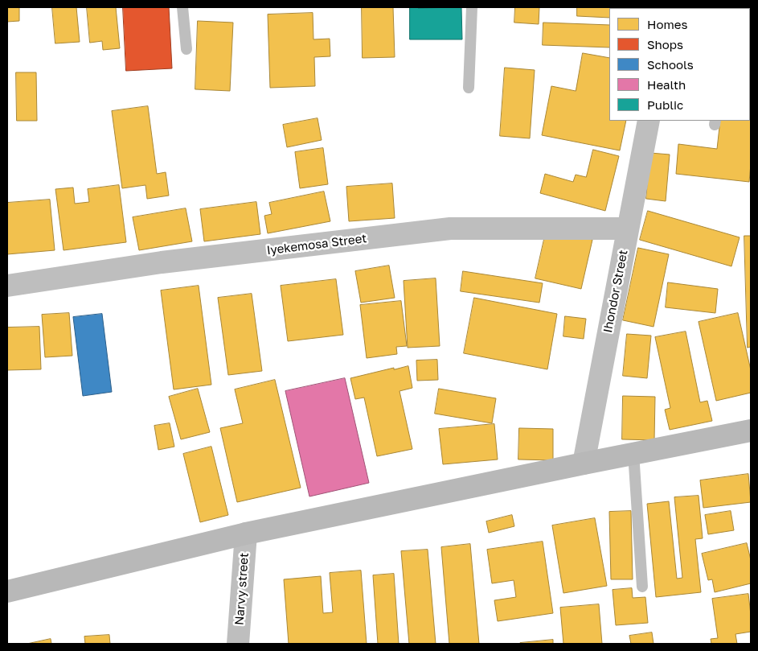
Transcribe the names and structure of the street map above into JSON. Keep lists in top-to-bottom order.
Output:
{
  "streets": {
    "street": ["Iyekemosa Street", "Ihondor Street", "Narvy street"]
  },
  "crossings": [
    ["Iyekemosa Street", "Ihondor Street"]
  ],
  "legend": [
    "Homes",
    "Shops",
    "Schools",
    "Health",
    "Public"
  ]
}
